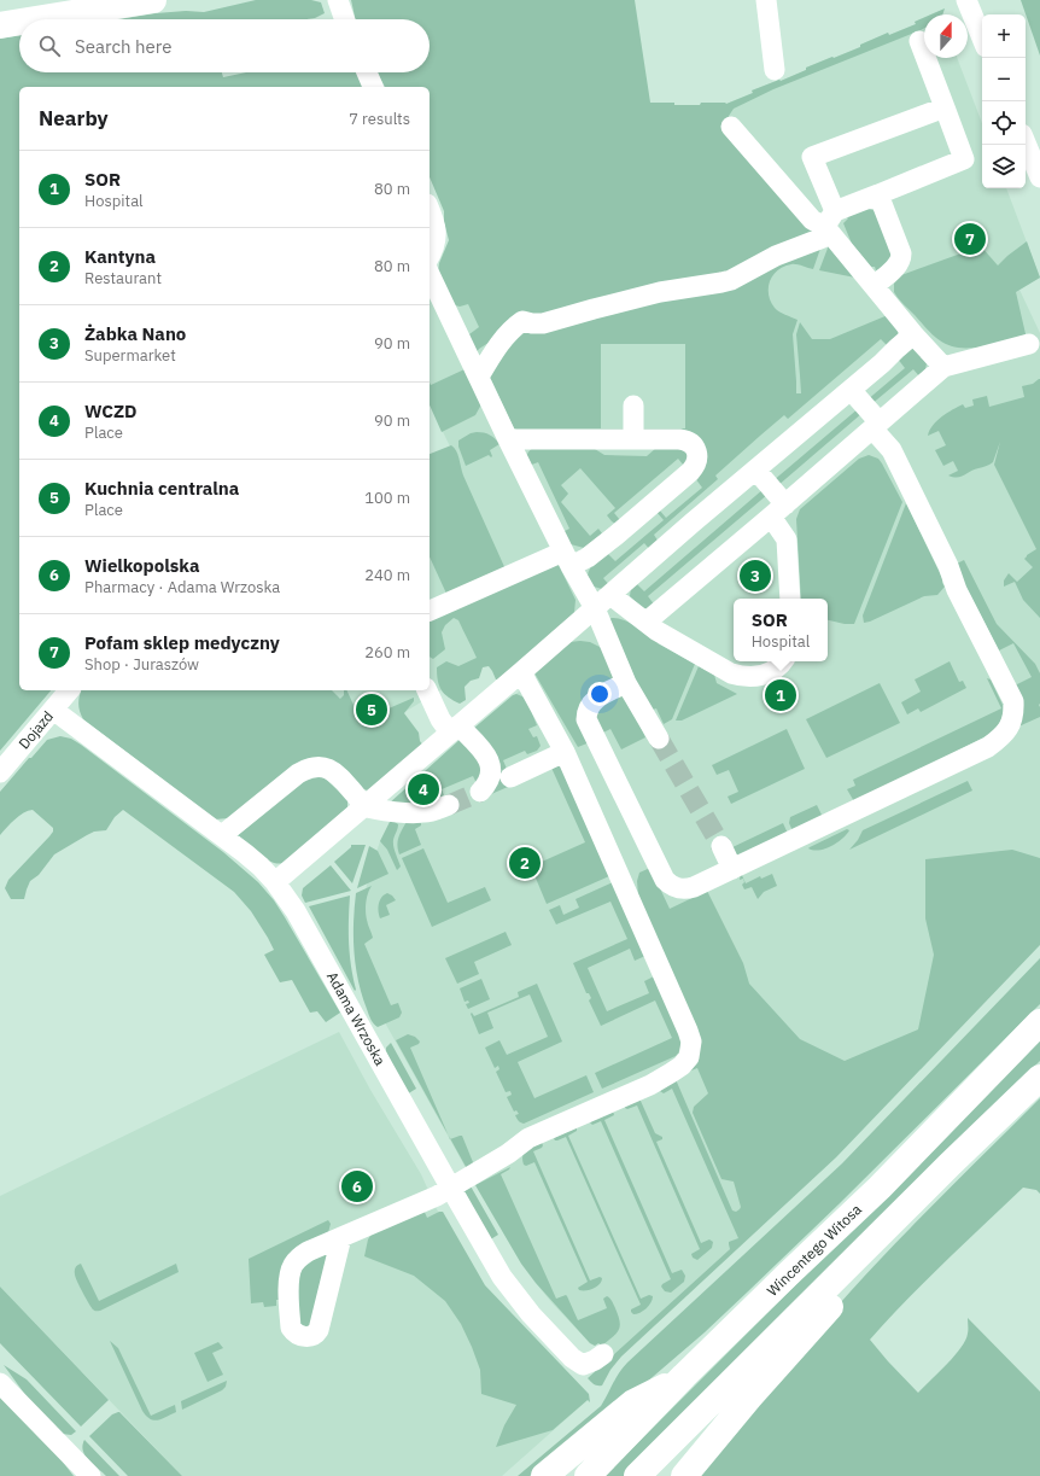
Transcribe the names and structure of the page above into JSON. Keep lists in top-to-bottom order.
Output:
{
  "streets": {
    "main road": ["Wincentego Witosa"],
    "street": ["Dojazd", "Adama Wrzoska"]
  },
  "crossings": [
    ["Dojazd", "Adama Wrzoska"]
  ],
  "north": "top",
  "page": {
    "map_buttons": ["+", "−"],
    "search": "Search here",
    "heading": ["Nearby", "7 results"],
    "list": [
      {
        "mark": "1",
        "name": "SOR",
        "note": "Hospital",
        "value": "80 m"
      },
      {
        "mark": "2",
        "name": "Kantyna",
        "note": "Restaurant",
        "value": "80 m"
      },
      {
        "mark": "3",
        "name": "Żabka Nano",
        "note": "Supermarket",
        "value": "90 m"
      },
      {
        "mark": "4",
        "name": "WCZD",
        "note": "Place",
        "value": "90 m"
      },
      {
        "mark": "5",
        "name": "Kuchnia centralna",
        "note": "Place",
        "value": "100 m"
      },
      {
        "mark": "6",
        "name": "Wielkopolska",
        "note": "Pharmacy · Adama Wrzoska",
        "value": "240 m"
      },
      {
        "mark": "7",
        "name": "Pofam sklep medyczny",
        "note": "Shop · Juraszów",
        "value": "260 m"
      }
    ],
    "pins": [
      "7",
      "3",
      "1",
      "5",
      "4",
      "2",
      "6"
    ],
    "popup": ["SOR", "Hospital"]
  }
}
